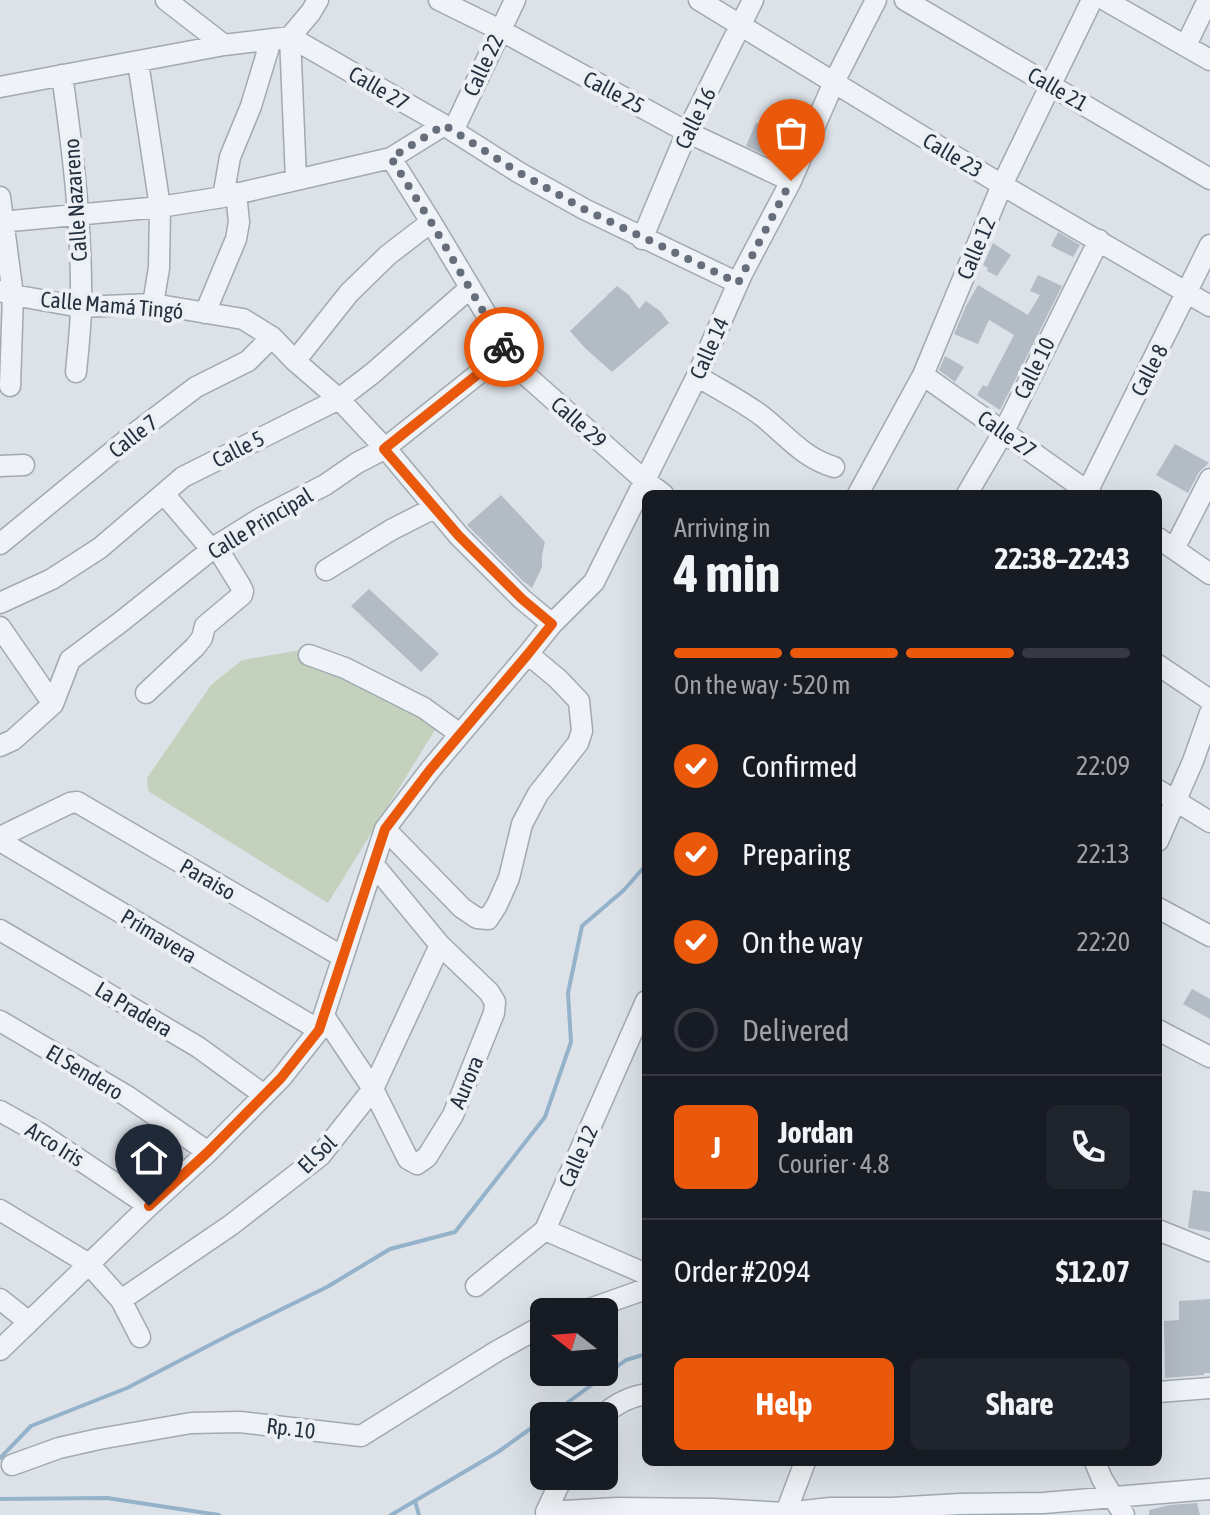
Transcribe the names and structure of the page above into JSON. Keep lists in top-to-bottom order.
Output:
{
  "streets": {
    "street": [
      "Calle 22",
      "Calle 27",
      "Calle 21",
      "Calle 25",
      "Calle 16",
      "Calle 23",
      "Calle Nazareno",
      "Calle 12",
      "Calle Mamá Tingó",
      "Calle 14",
      "Calle 10",
      "Calle 8",
      "Calle 29",
      "Calle 7",
      "Calle 5",
      "Calle Principal",
      "Paraiso",
      "Primavera",
      "La Pradera",
      "El Sendero",
      "Aurora",
      "Arco Iris",
      "El Sol",
      "Rp. 10"
    ]
  },
  "crossings": [
    ["Calle 22", "Calle 27"],
    ["Calle 22", "Calle 25"],
    ["Calle 27", "Calle 16"],
    ["Calle 27", "Calle 12"],
    ["Calle 27", "Calle 14"],
    ["Calle 27", "Calle 10"],
    ["Calle 21", "Calle 12"],
    ["Calle 25", "Calle 16"],
    ["Calle 25", "Calle 14"],
    ["Calle 16", "Calle 23"],
    ["Calle 23", "Calle 12"],
    ["Calle 23", "Calle 14"],
    ["Calle 23", "Calle 10"],
    ["Calle 23", "Calle 8"],
    ["Calle Nazareno", "Calle Mamá Tingó"],
    ["Calle Mamá Tingó", "Calle 14"],
    ["Calle Mamá Tingó", "Calle 7"],
    ["Calle Mamá Tingó", "Calle 5"],
    ["Calle Mamá Tingó", "Calle Principal"],
    ["Calle 14", "Calle 29"],
    ["Calle 29", "Calle 5"],
    ["Calle 29", "Calle Principal"],
    ["Paraiso", "Primavera"],
    ["Aurora", "El Sol"]
  ],
  "north": "left",
  "page": {
    "heading": ["4 min", "Arriving in", "22:38–22:43"],
    "panel": [
      "Jordan",
      "Courier · 4.8",
      "Order #2094",
      "$12.07"
    ],
    "bar": "On the way · 520 m",
    "list": [
      ["Confirmed", "22:09"],
      ["Preparing", "22:13"],
      ["On the way", "22:20"],
      "Delivered"
    ],
    "round": "J",
    "buttons": ["Help", "Share"]
  }
}
